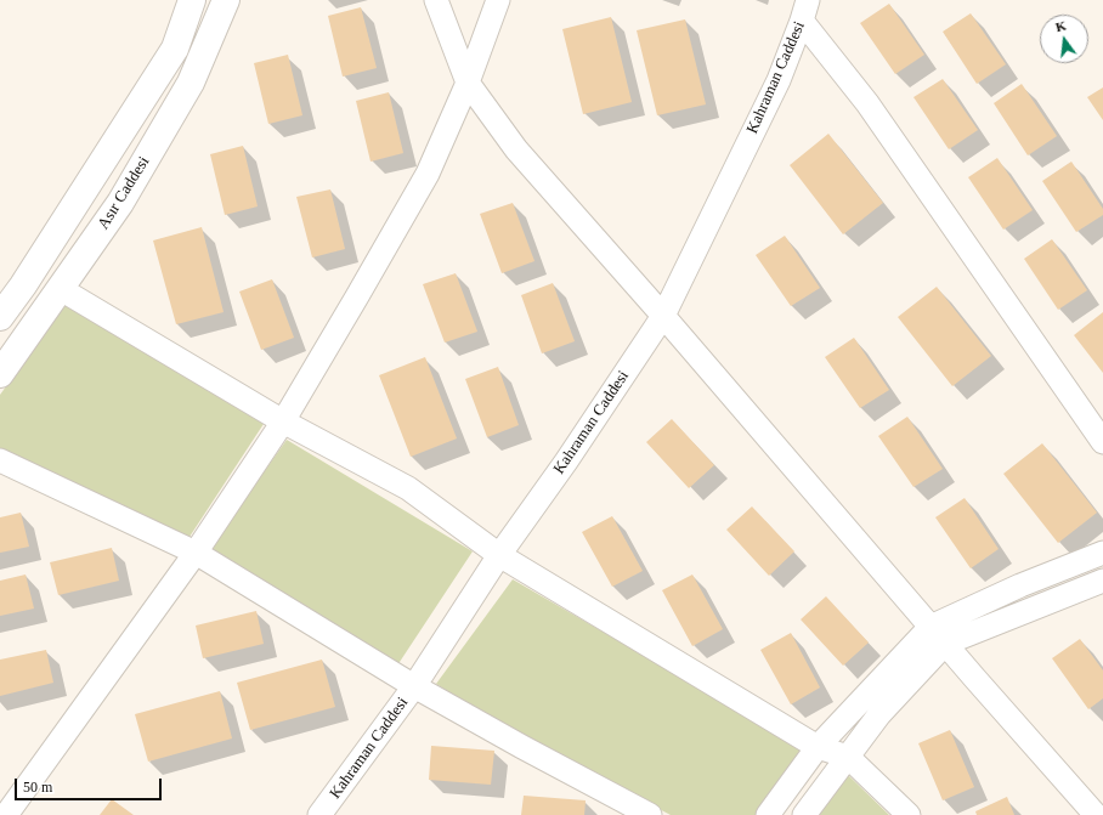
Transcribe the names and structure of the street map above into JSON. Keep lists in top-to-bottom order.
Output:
{
  "streets": {
    "street": ["Kahraman Caddesi", "Asır Caddesi"]
  },
  "scale_bar": "50 m",
  "north": "top"
}
